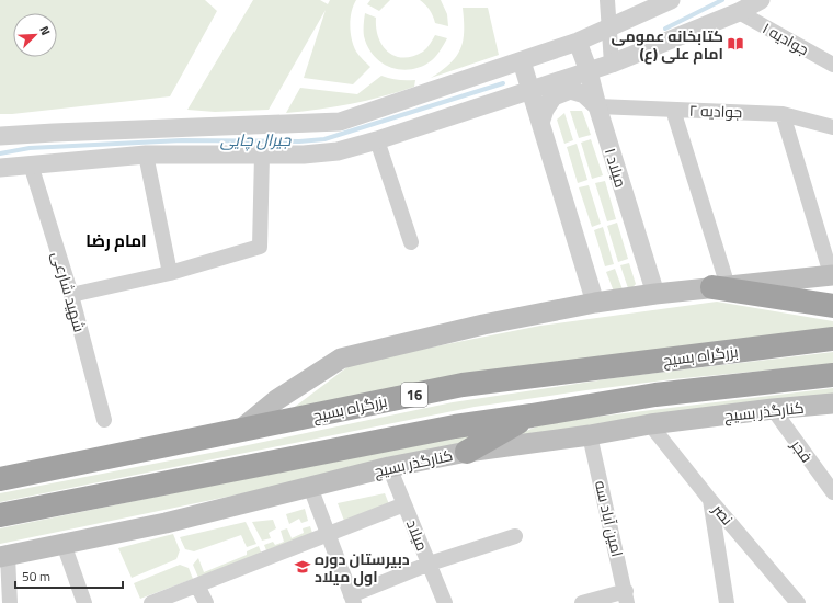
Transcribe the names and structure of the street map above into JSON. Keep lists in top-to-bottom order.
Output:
{
  "streets": {
    "highway": ["بزرگراه بسیج", "16"],
    "main road": ["کنارگذر بسیج"],
    "street": [
      "جوادیه ۱",
      "جوادیه ۲",
      "میلاد ۱",
      "شهید شارعی",
      "فجر",
      "نصر",
      "امین آباد سه",
      "میلاد"
    ]
  },
  "crossings": [
    ["جوادیه ۲", "میلاد ۱"],
    ["کنارگذر بسیج", "فجر"],
    ["کنارگذر بسیج", "نصر"],
    ["کنارگذر بسیج", "امین آباد سه"],
    ["کنارگذر بسیج", "میلاد"]
  ],
  "districts": ["امام رضا"],
  "water": ["جیرال چایی"],
  "places": {
    "library": ["کتابخانه عمومی امام علی (ع)"],
    "school or university": ["دبیرستان دوره اول میلاد"]
  },
  "scale_bar": "50 m",
  "north": "top right"
}
